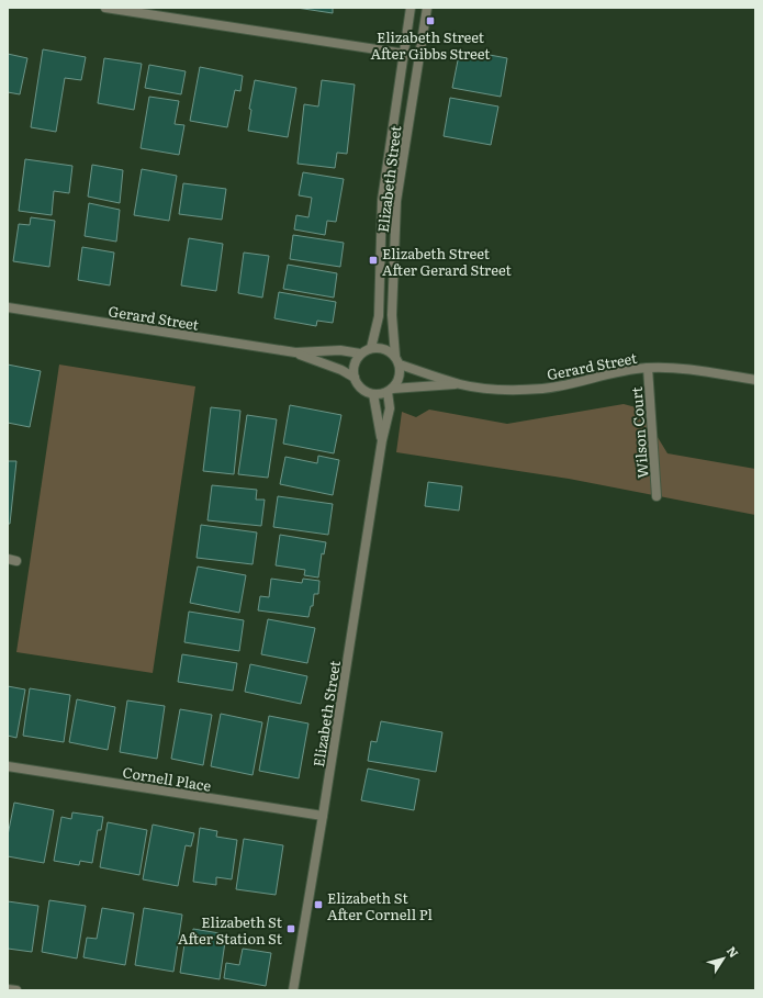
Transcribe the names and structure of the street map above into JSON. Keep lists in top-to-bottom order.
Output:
{
  "streets": {
    "street": [
      "Elizabeth Street",
      "Gerard Street",
      "Wilson Court",
      "Cornell Place"
    ]
  },
  "crossings": [
    ["Elizabeth Street", "Gerard Street"],
    ["Elizabeth Street", "Cornell Place"],
    ["Gerard Street", "Wilson Court"]
  ],
  "places": {
    "transit": [
      "Elizabeth Street After Gibbs Street",
      "Elizabeth Street After Gerard Street",
      "Elizabeth St After Cornell Pl",
      "Elizabeth St After Station St"
    ]
  },
  "north": "top right"
}
